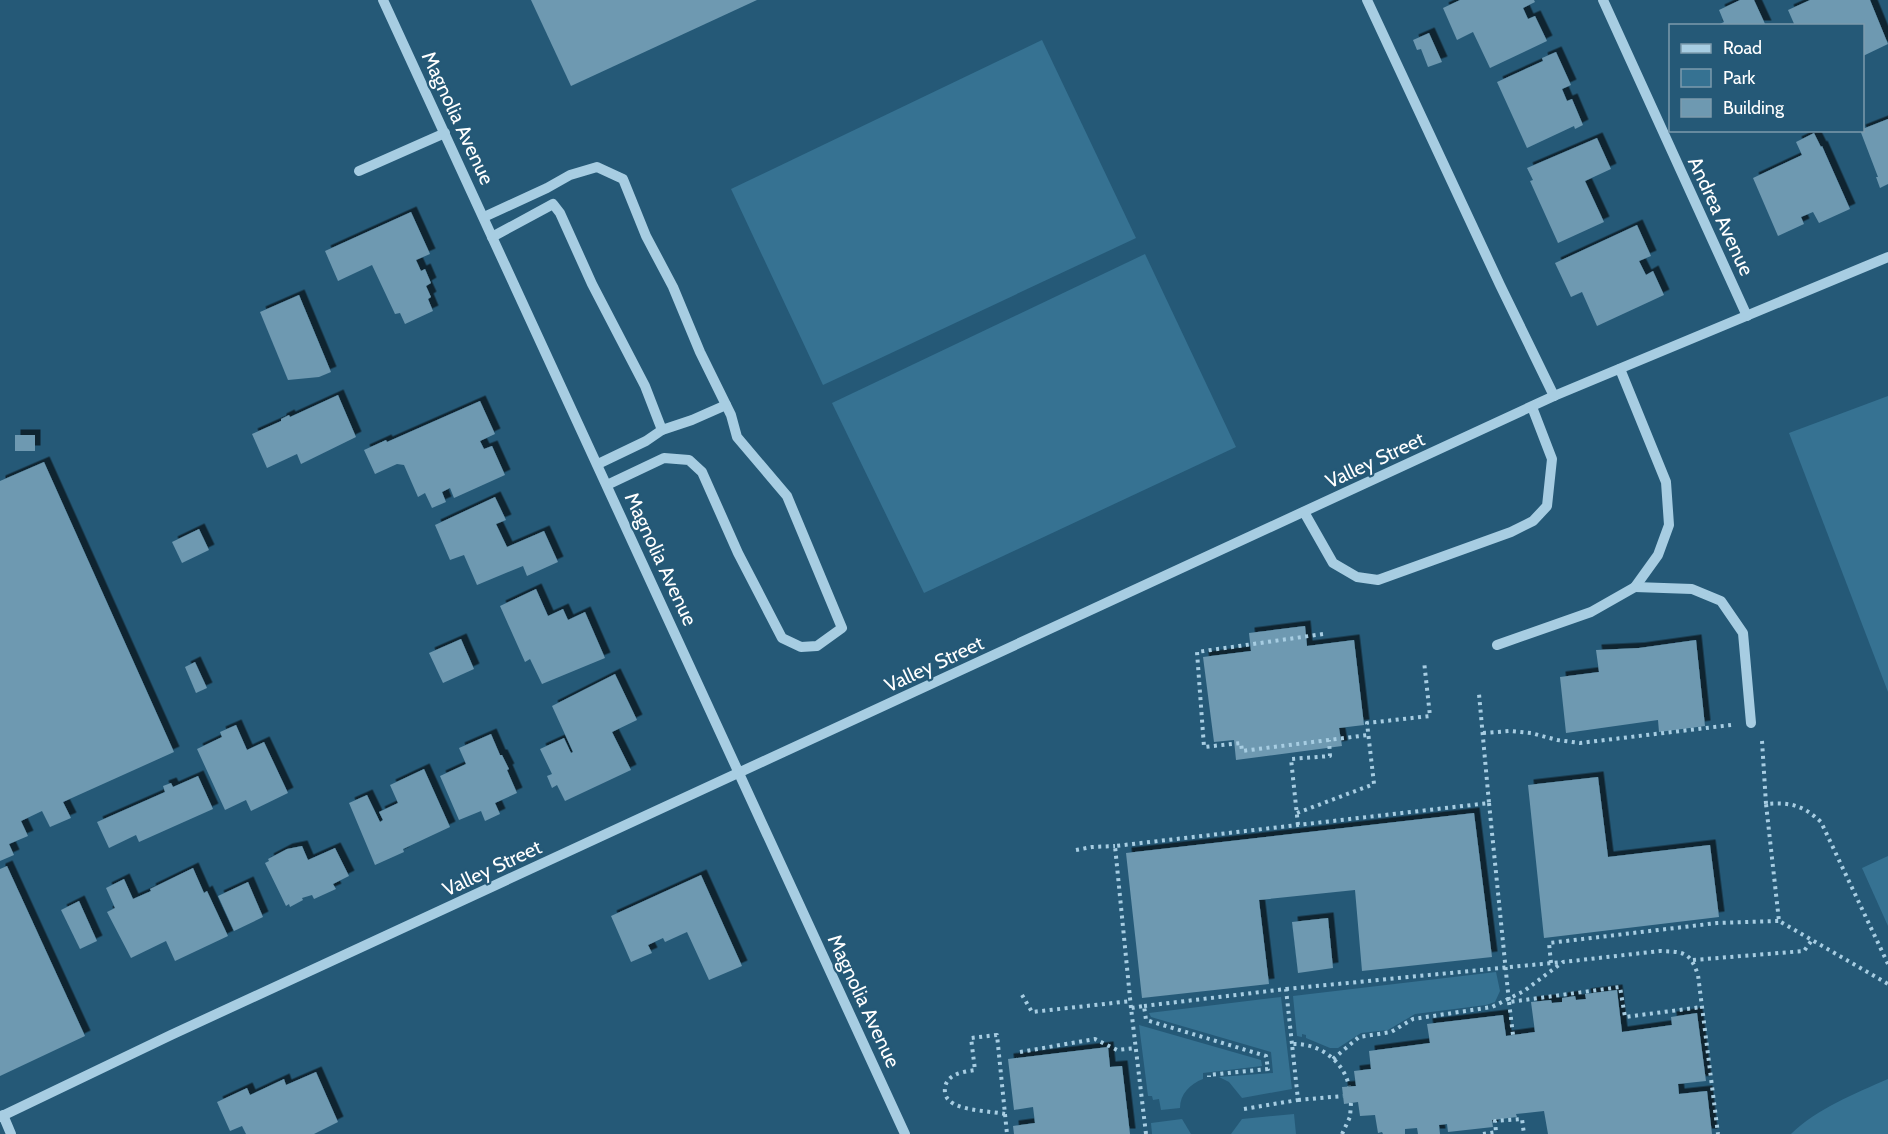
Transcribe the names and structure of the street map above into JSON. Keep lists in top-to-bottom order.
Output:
{
  "streets": {
    "street": ["Magnolia Avenue", "Andrea Avenue", "Valley Street"]
  },
  "crossings": [
    ["Magnolia Avenue", "Valley Street"],
    ["Andrea Avenue", "Valley Street"]
  ],
  "legend": ["Road", "Park", "Building"]
}
